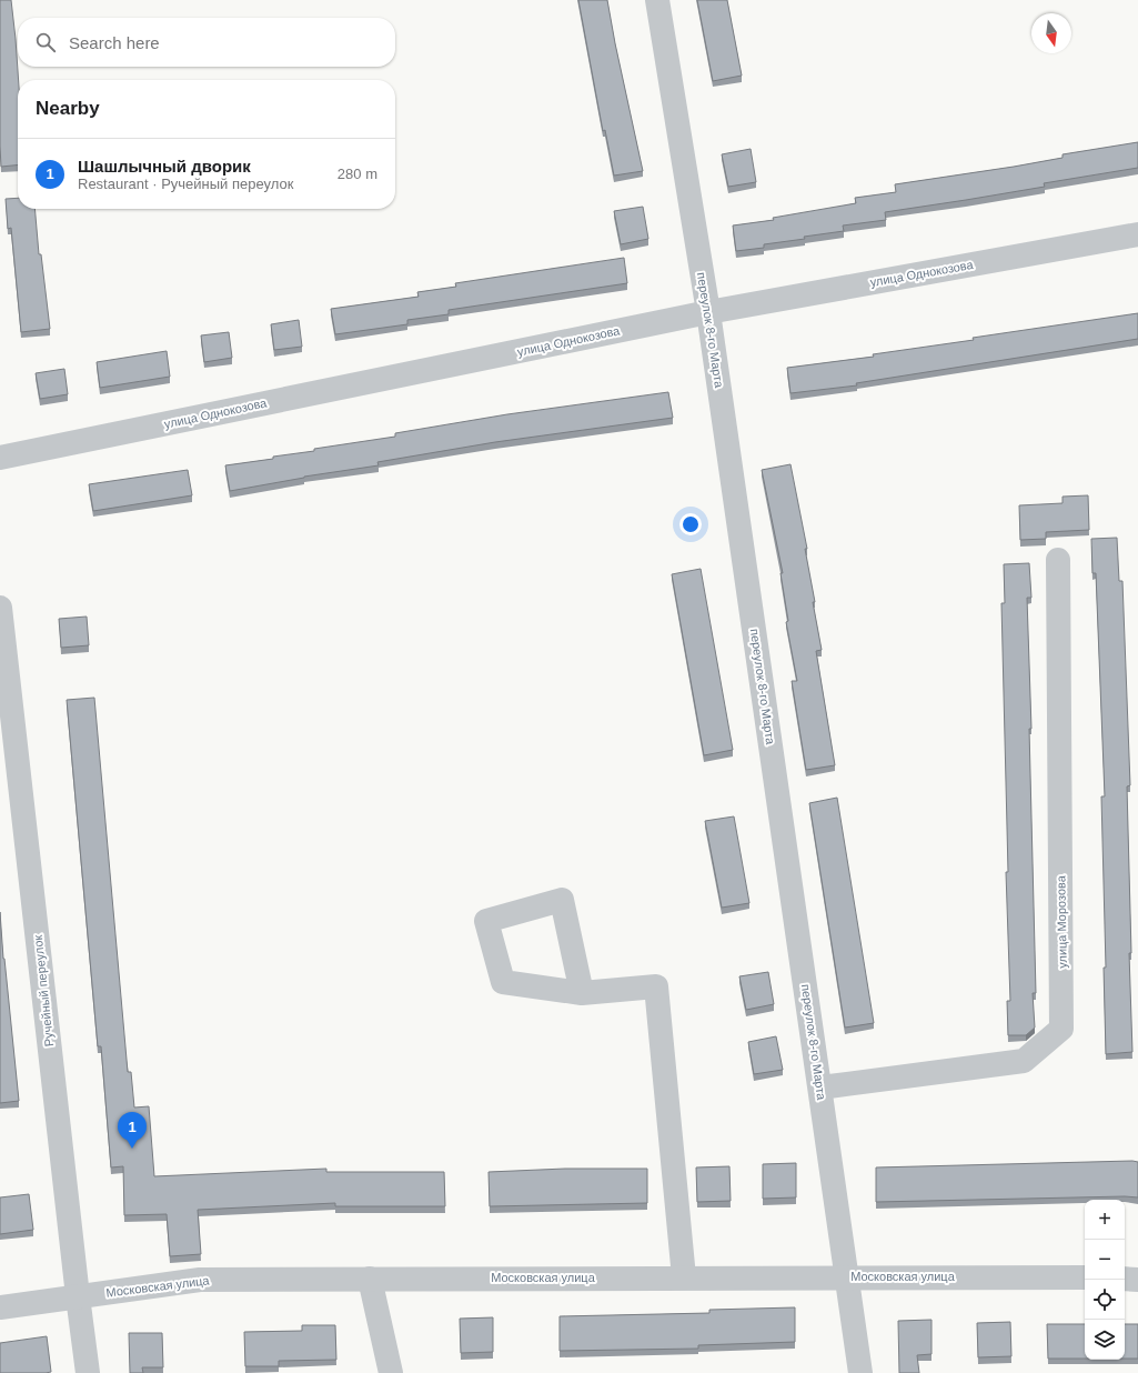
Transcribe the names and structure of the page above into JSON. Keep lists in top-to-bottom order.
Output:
{
  "streets": {
    "street": [
      "улица Однокозова",
      "переулок 8-го Марта",
      "улица Морозова",
      "Ручейный переулок",
      "Московская улица"
    ]
  },
  "crossings": [
    ["улица Однокозова", "переулок 8-го Марта"],
    ["переулок 8-го Марта", "улица Морозова"],
    ["переулок 8-го Марта", "Московская улица"],
    ["Ручейный переулок", "Московская улица"]
  ],
  "north": "bottom",
  "page": {
    "search": "Search here",
    "heading": "Nearby",
    "list": [
      {
        "mark": "1",
        "name": "Шашлычный дворик",
        "note": "Restaurant · Ручейный переулок",
        "value": "280 m"
      }
    ],
    "pins": "1",
    "map_buttons": ["+", "−"]
  }
}
